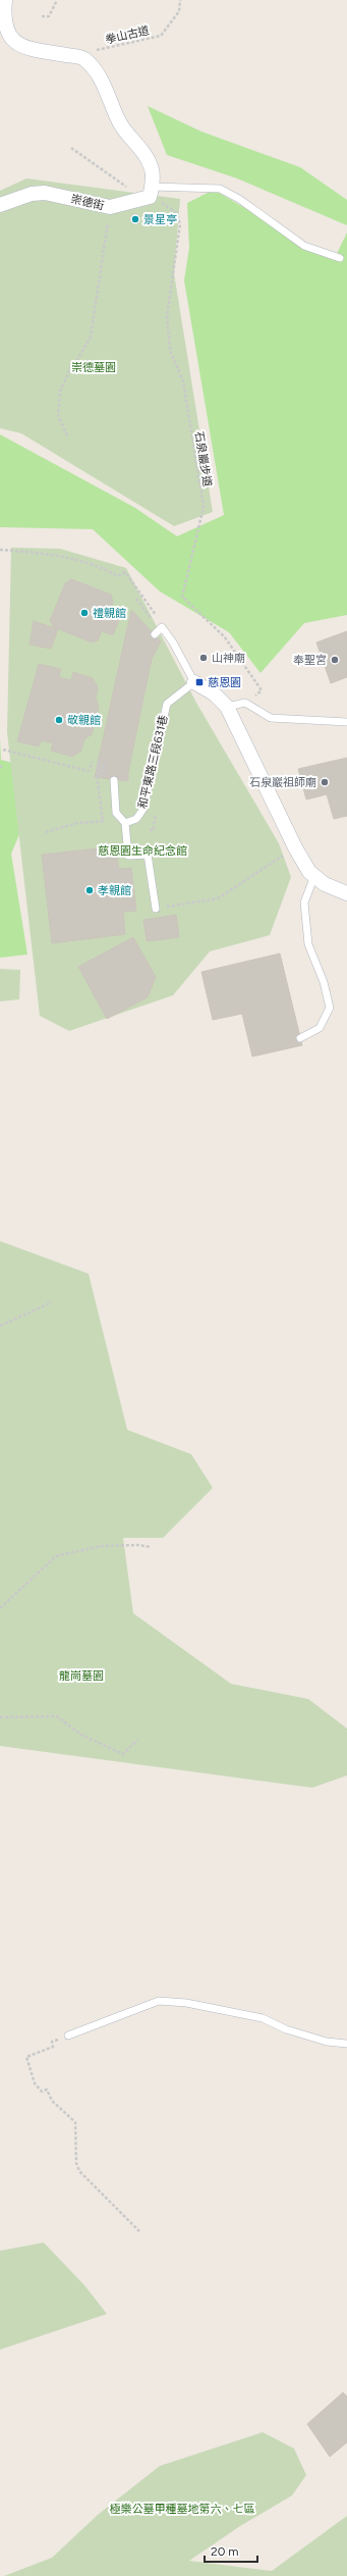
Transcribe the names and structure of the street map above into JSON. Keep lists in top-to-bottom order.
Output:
{
  "streets": {
    "street": ["崇德街"],
    "lane": ["和平東路三段631巷"],
    "path": ["拳山古道", "石泉巖步道"]
  },
  "crossings": [
    ["崇德街", "石泉巖步道"]
  ],
  "parks": [
    "崇德墓園",
    "慈恩園生命紀念館",
    "龍崗墓園",
    "極樂公墓甲種墓地第六、七區"
  ],
  "places": {
    "other": [
      "景星亭",
      "禮親館",
      "山神廟",
      "奉聖宮",
      "敬親館",
      "石泉巖祖師廟",
      "孝親館"
    ],
    "transit": ["慈恩園"]
  },
  "scale_bar": "20 m"
}
